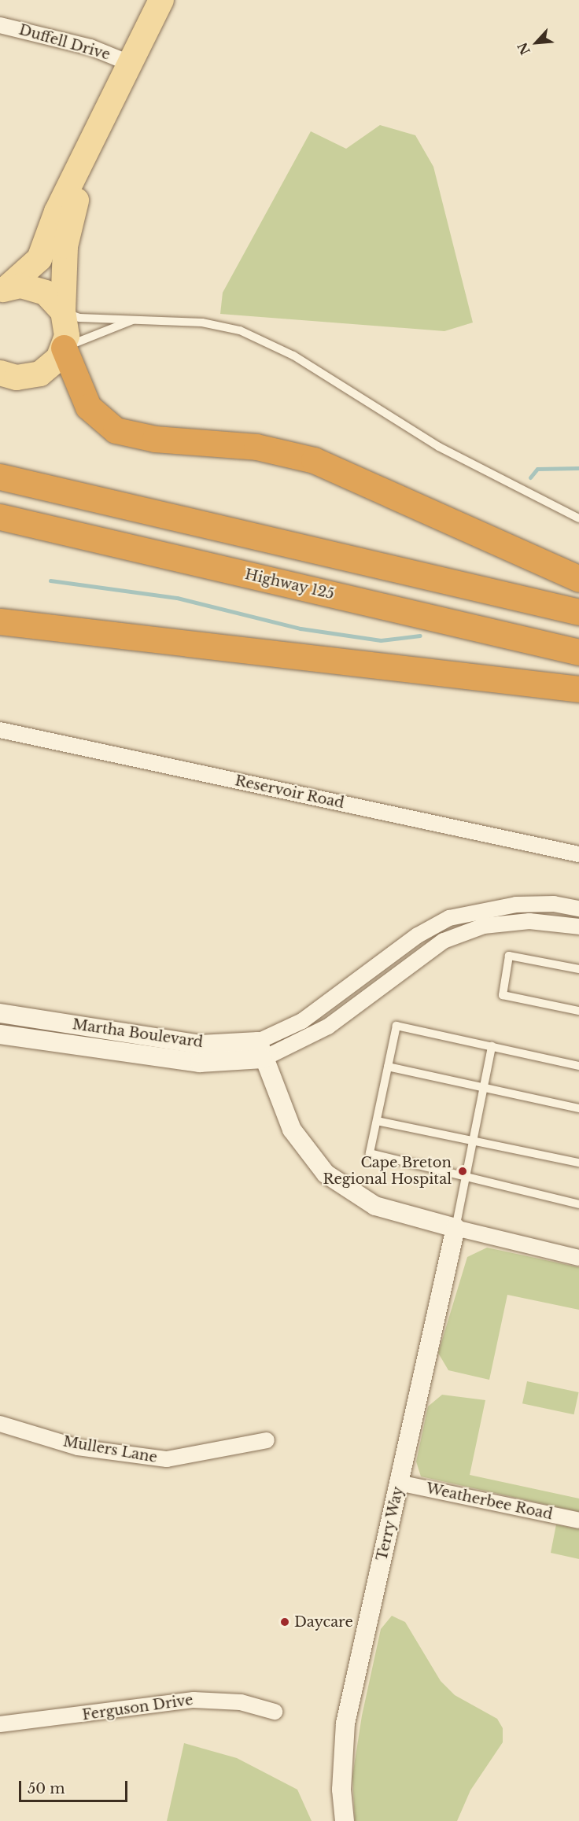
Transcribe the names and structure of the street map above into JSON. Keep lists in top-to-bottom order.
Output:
{
  "streets": {
    "highway": ["Highway 125"],
    "street": [
      "Duffell Drive",
      "Reservoir Road",
      "Martha Boulevard",
      "Mullers Lane",
      "Weatherbee Road",
      "Terry Way",
      "Ferguson Drive"
    ]
  },
  "crossings": [
    ["Weatherbee Road", "Terry Way"]
  ],
  "places": ["Cape Breton Regional Hospital", "Daycare"],
  "scale_bar": "50 m",
  "north": "bottom left"
}
